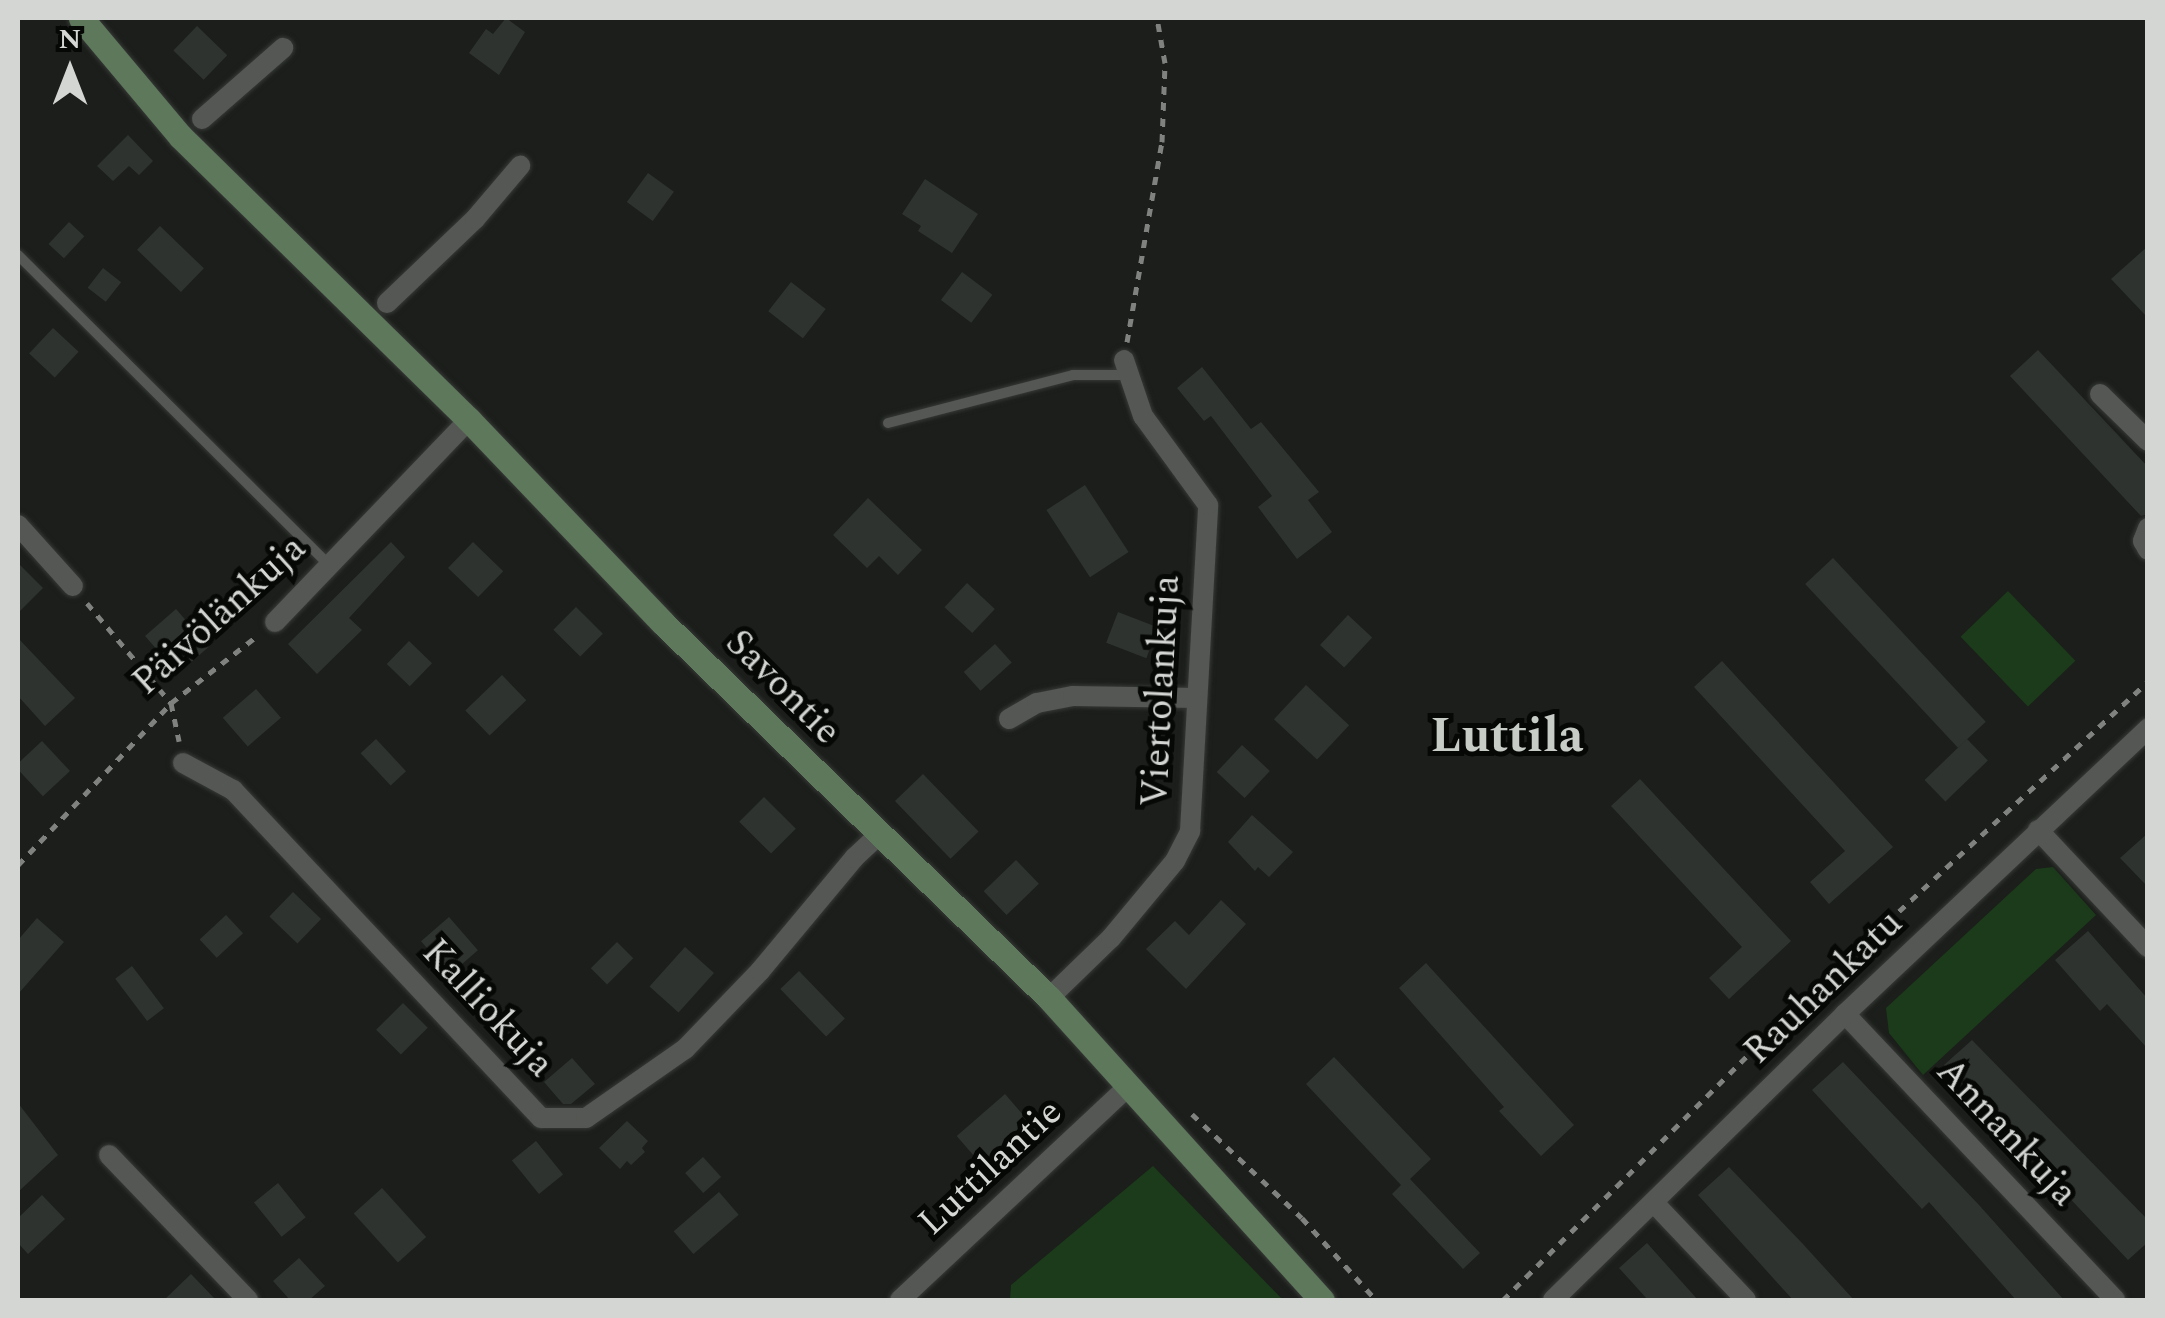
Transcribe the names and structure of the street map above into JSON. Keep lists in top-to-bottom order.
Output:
{
  "streets": {
    "street": [
      "Päivölänkuja",
      "Savontie",
      "Viertolankuja",
      "Rauhankatu",
      "Kalliokuja",
      "Annankuja",
      "Luttilantie"
    ]
  },
  "crossings": [
    ["Päivölänkuja", "Savontie"],
    ["Savontie", "Viertolankuja"],
    ["Savontie", "Kalliokuja"],
    ["Savontie", "Luttilantie"],
    ["Rauhankatu", "Annankuja"]
  ],
  "districts": ["Luttila"],
  "north": "top"
}
